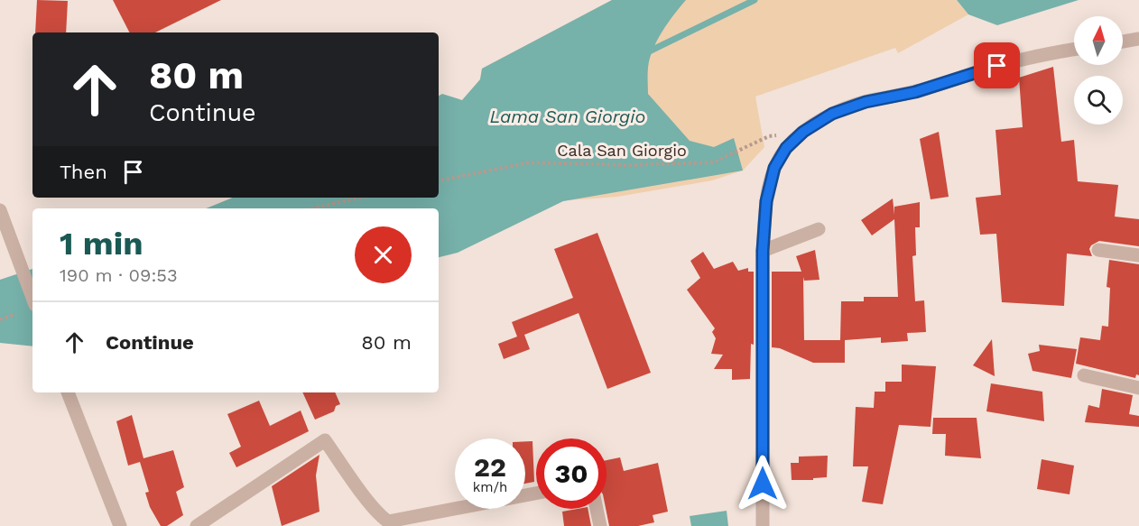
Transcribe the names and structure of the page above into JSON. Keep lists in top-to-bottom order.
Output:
{
  "streets": {
    "path": ["Cala San Giorgio"]
  },
  "water": ["Lama San Giorgio"],
  "north": "top",
  "page": {
    "turn": ["80 m", "Continue"],
    "then": "Then",
    "heading": ["1 min", "190 m · 09:53"],
    "list": [
      {
        "name": "Continue",
        "value": "80 m"
      }
    ],
    "speed": "22 km/h",
    "limit": "30"
  }
}
